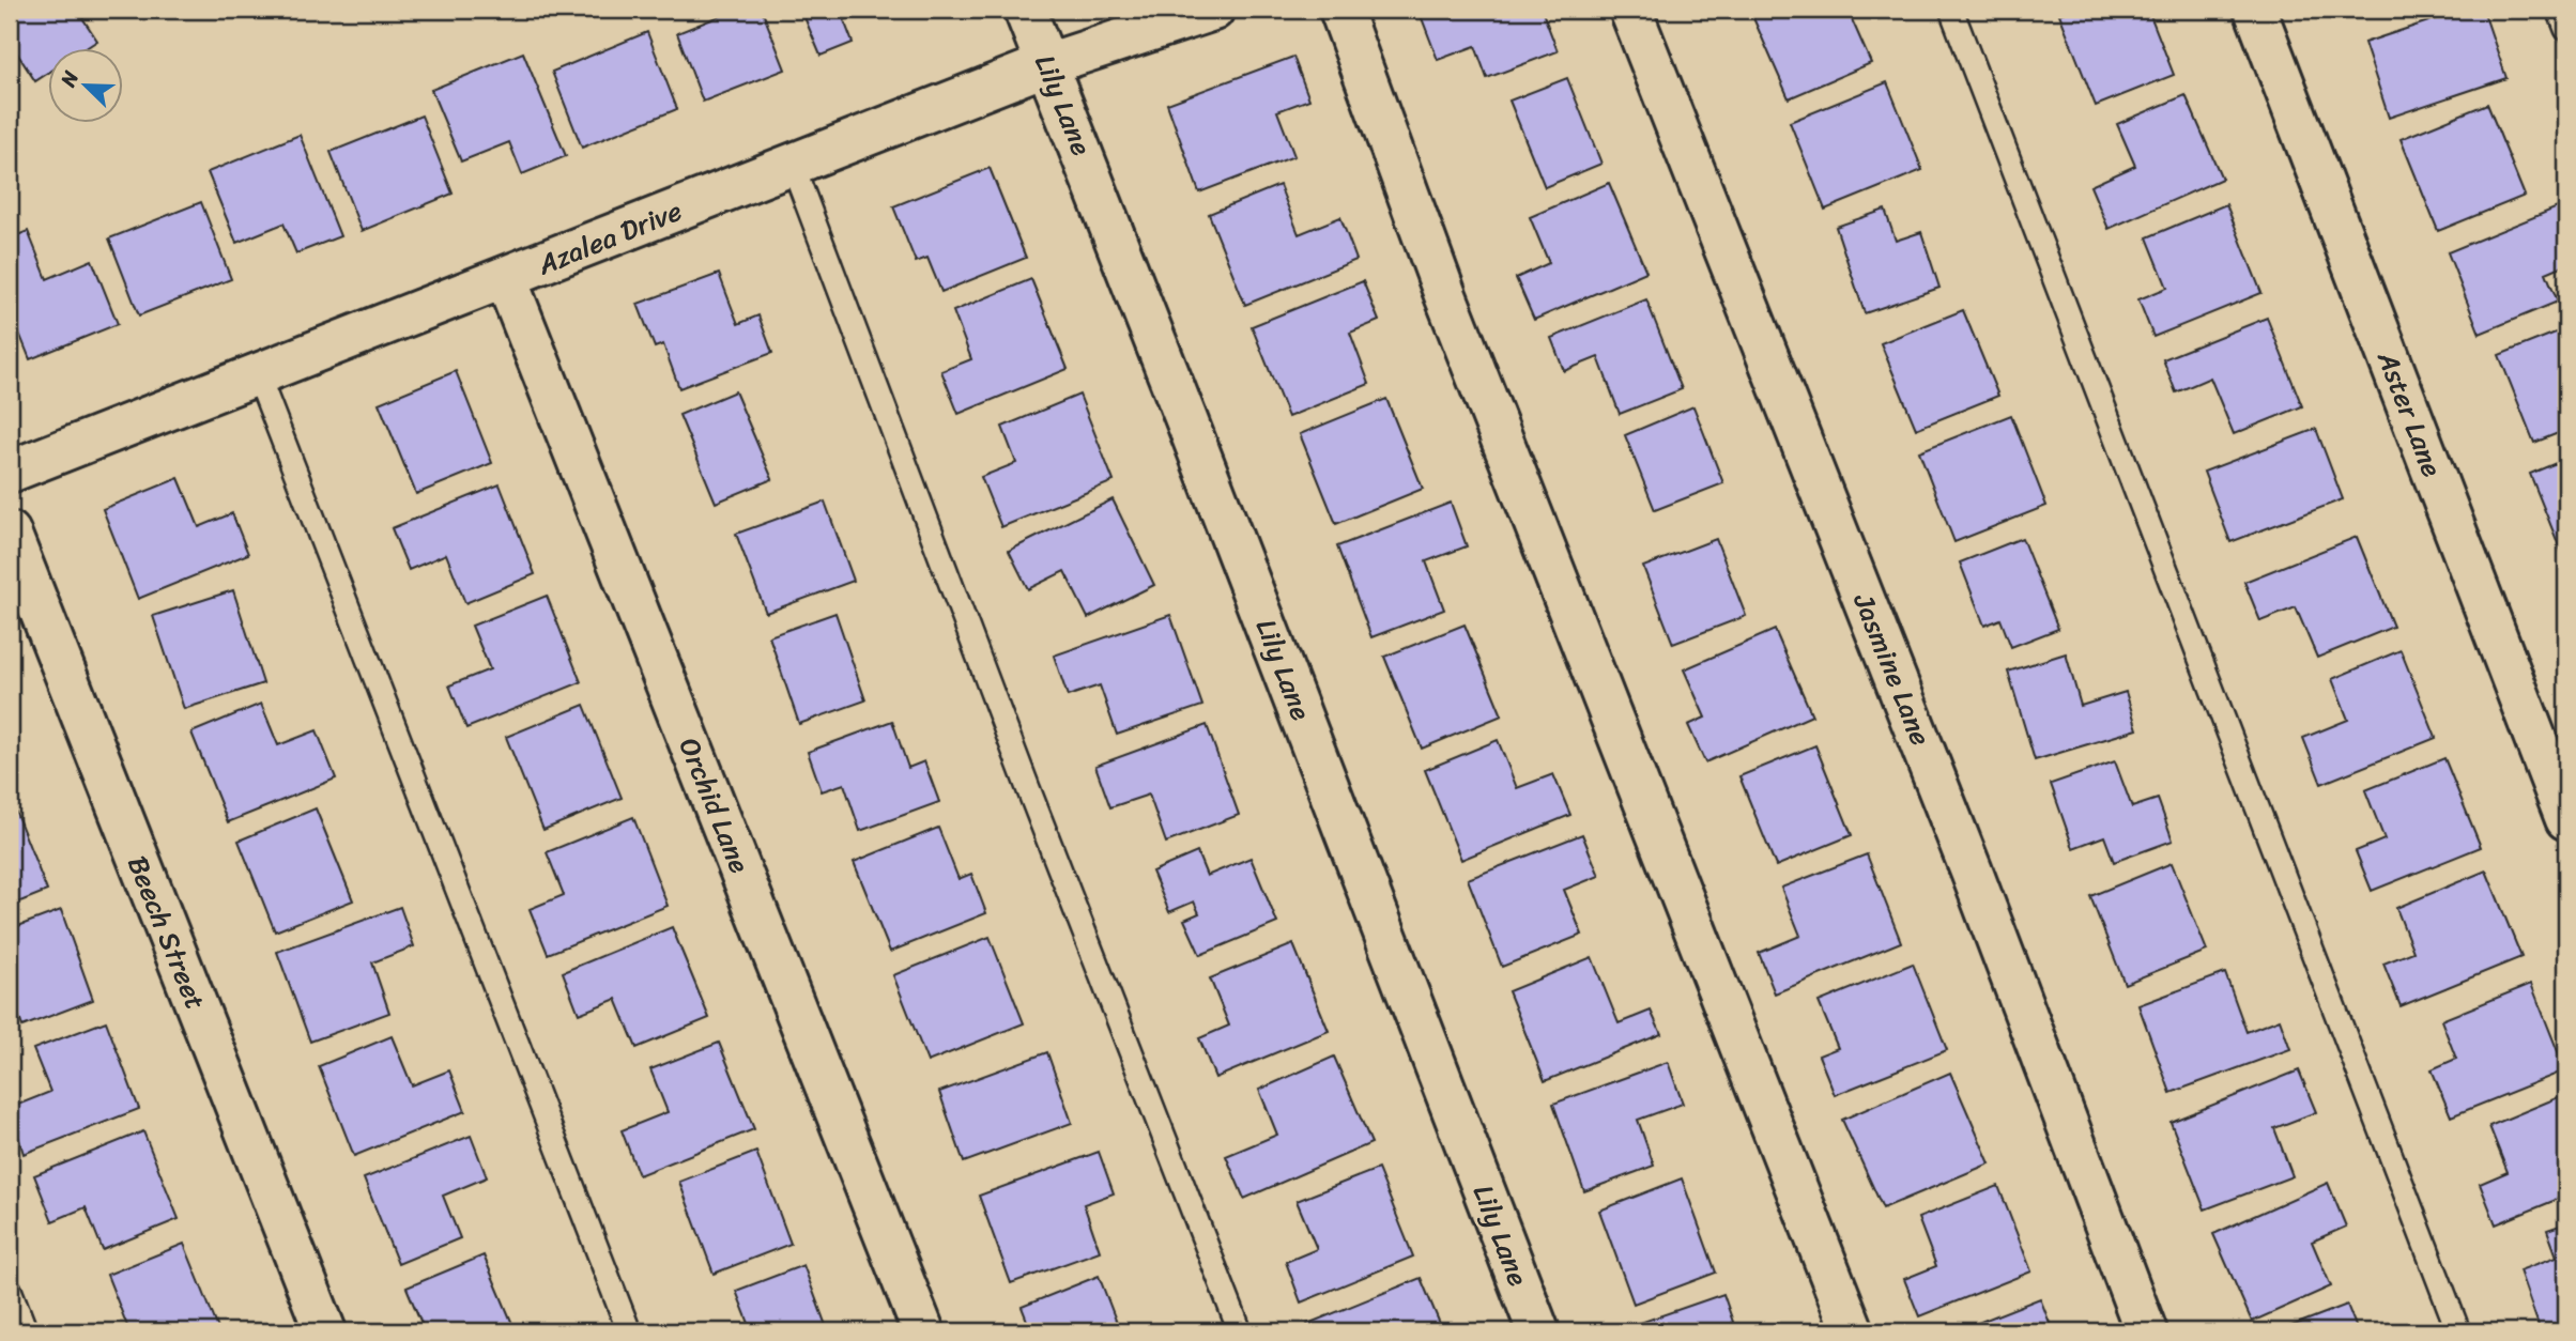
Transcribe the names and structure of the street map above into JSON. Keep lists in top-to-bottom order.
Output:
{
  "streets": {
    "street": [
      "Lily Lane",
      "Azalea Drive",
      "Aster Lane",
      "Jasmine Lane",
      "Orchid Lane",
      "Beech Street"
    ]
  },
  "crossings": [
    ["Lily Lane", "Azalea Drive"],
    ["Azalea Drive", "Orchid Lane"]
  ],
  "north": "top left"
}
